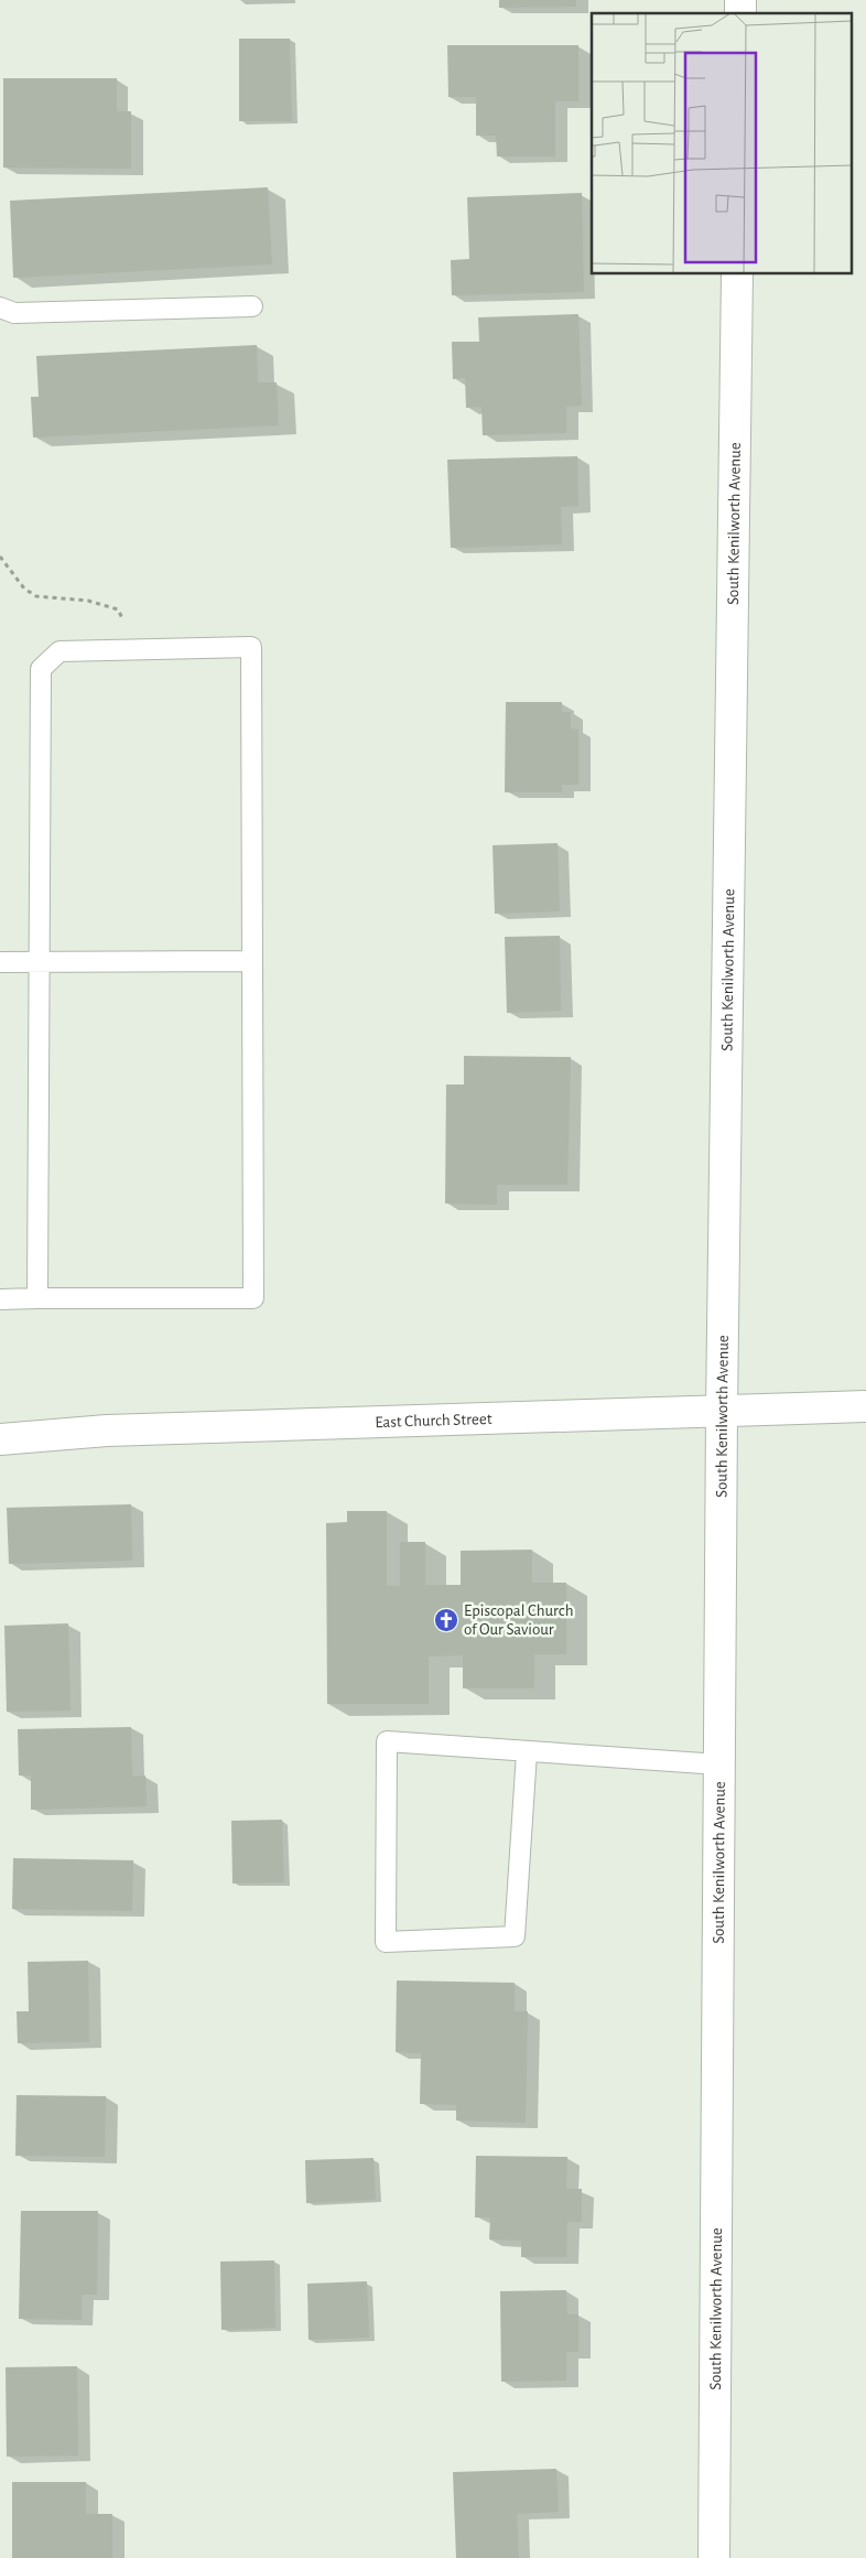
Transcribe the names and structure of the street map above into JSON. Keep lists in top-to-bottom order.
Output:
{
  "streets": {
    "street": ["South Kenilworth Avenue", "East Church Street"]
  },
  "crossings": [
    ["South Kenilworth Avenue", "East Church Street"]
  ],
  "places": {
    "church": ["Episcopal Church of Our Saviour"]
  }
}
